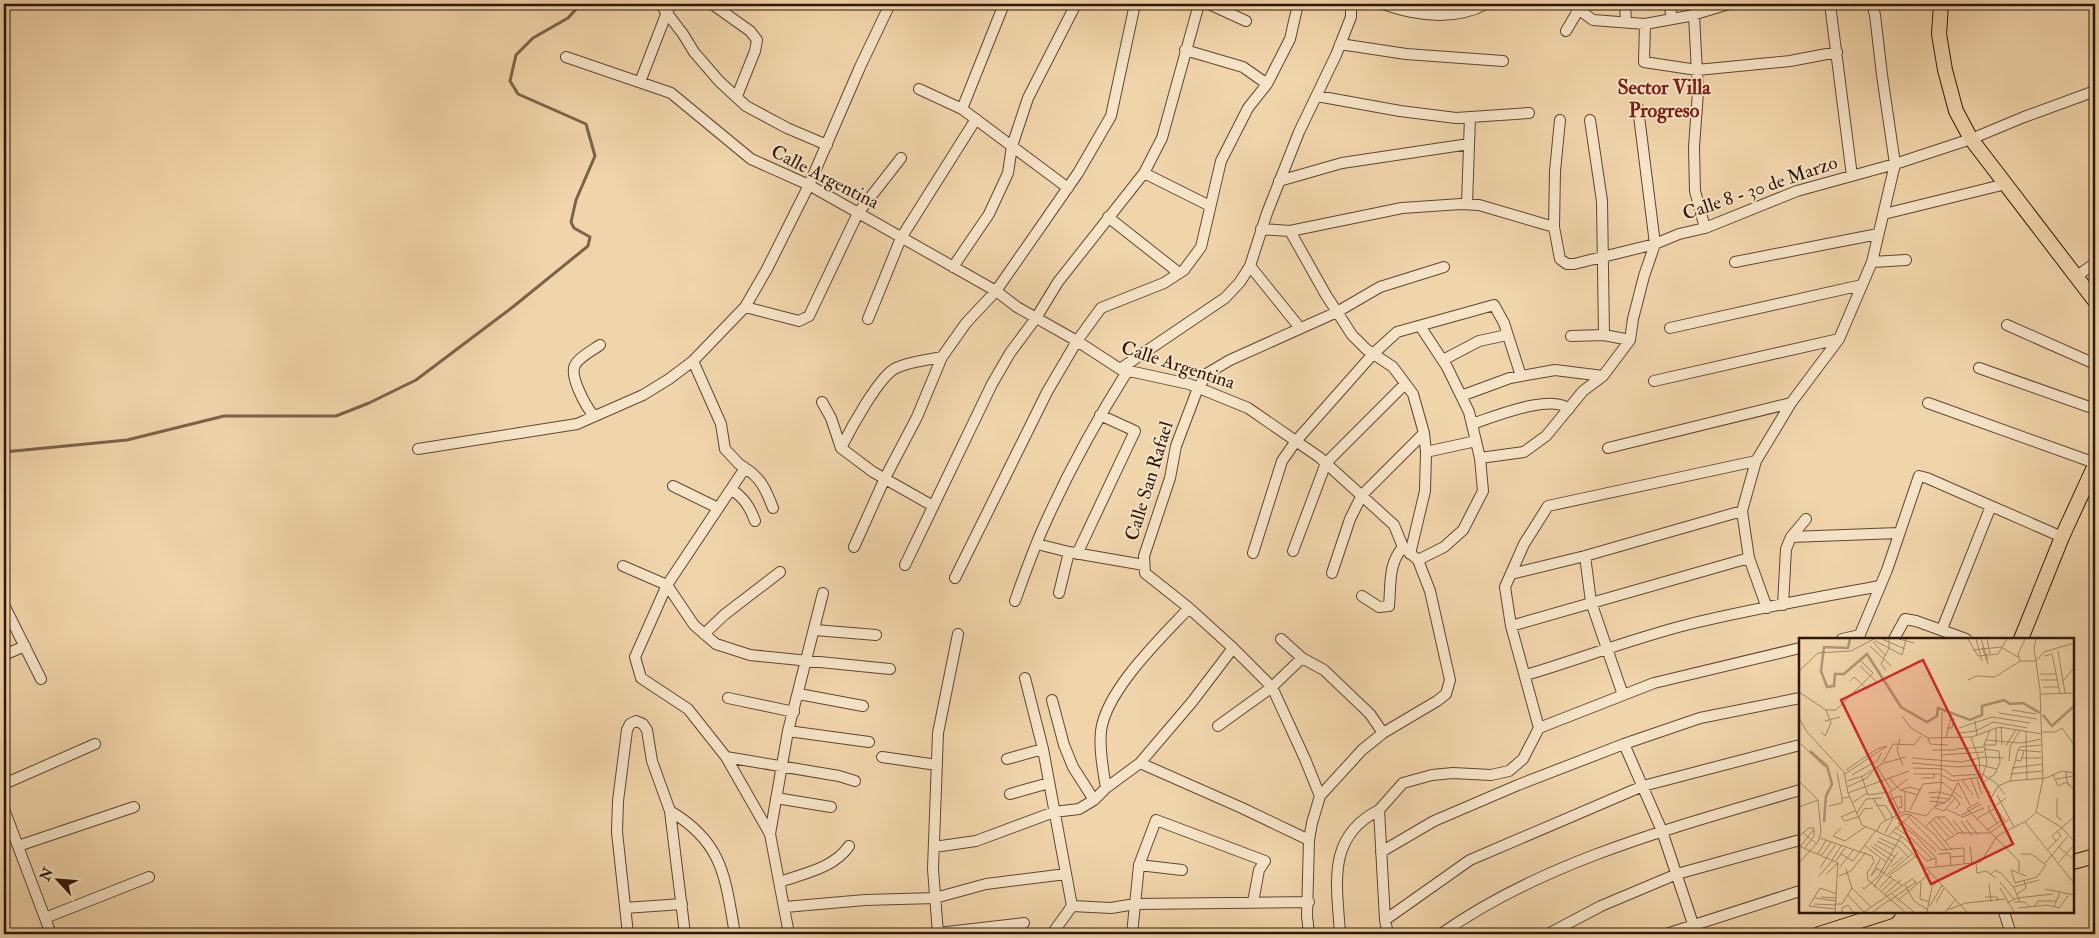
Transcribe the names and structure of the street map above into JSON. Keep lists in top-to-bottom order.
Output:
{
  "streets": {
    "street": ["Calle Argentina", "Calle 8 - 30 de Marzo", "Calle San Rafael"]
  },
  "crossings": [
    ["Calle Argentina", "Calle San Rafael"]
  ],
  "districts": ["Sector Villa Progreso"],
  "north": "top left"
}
